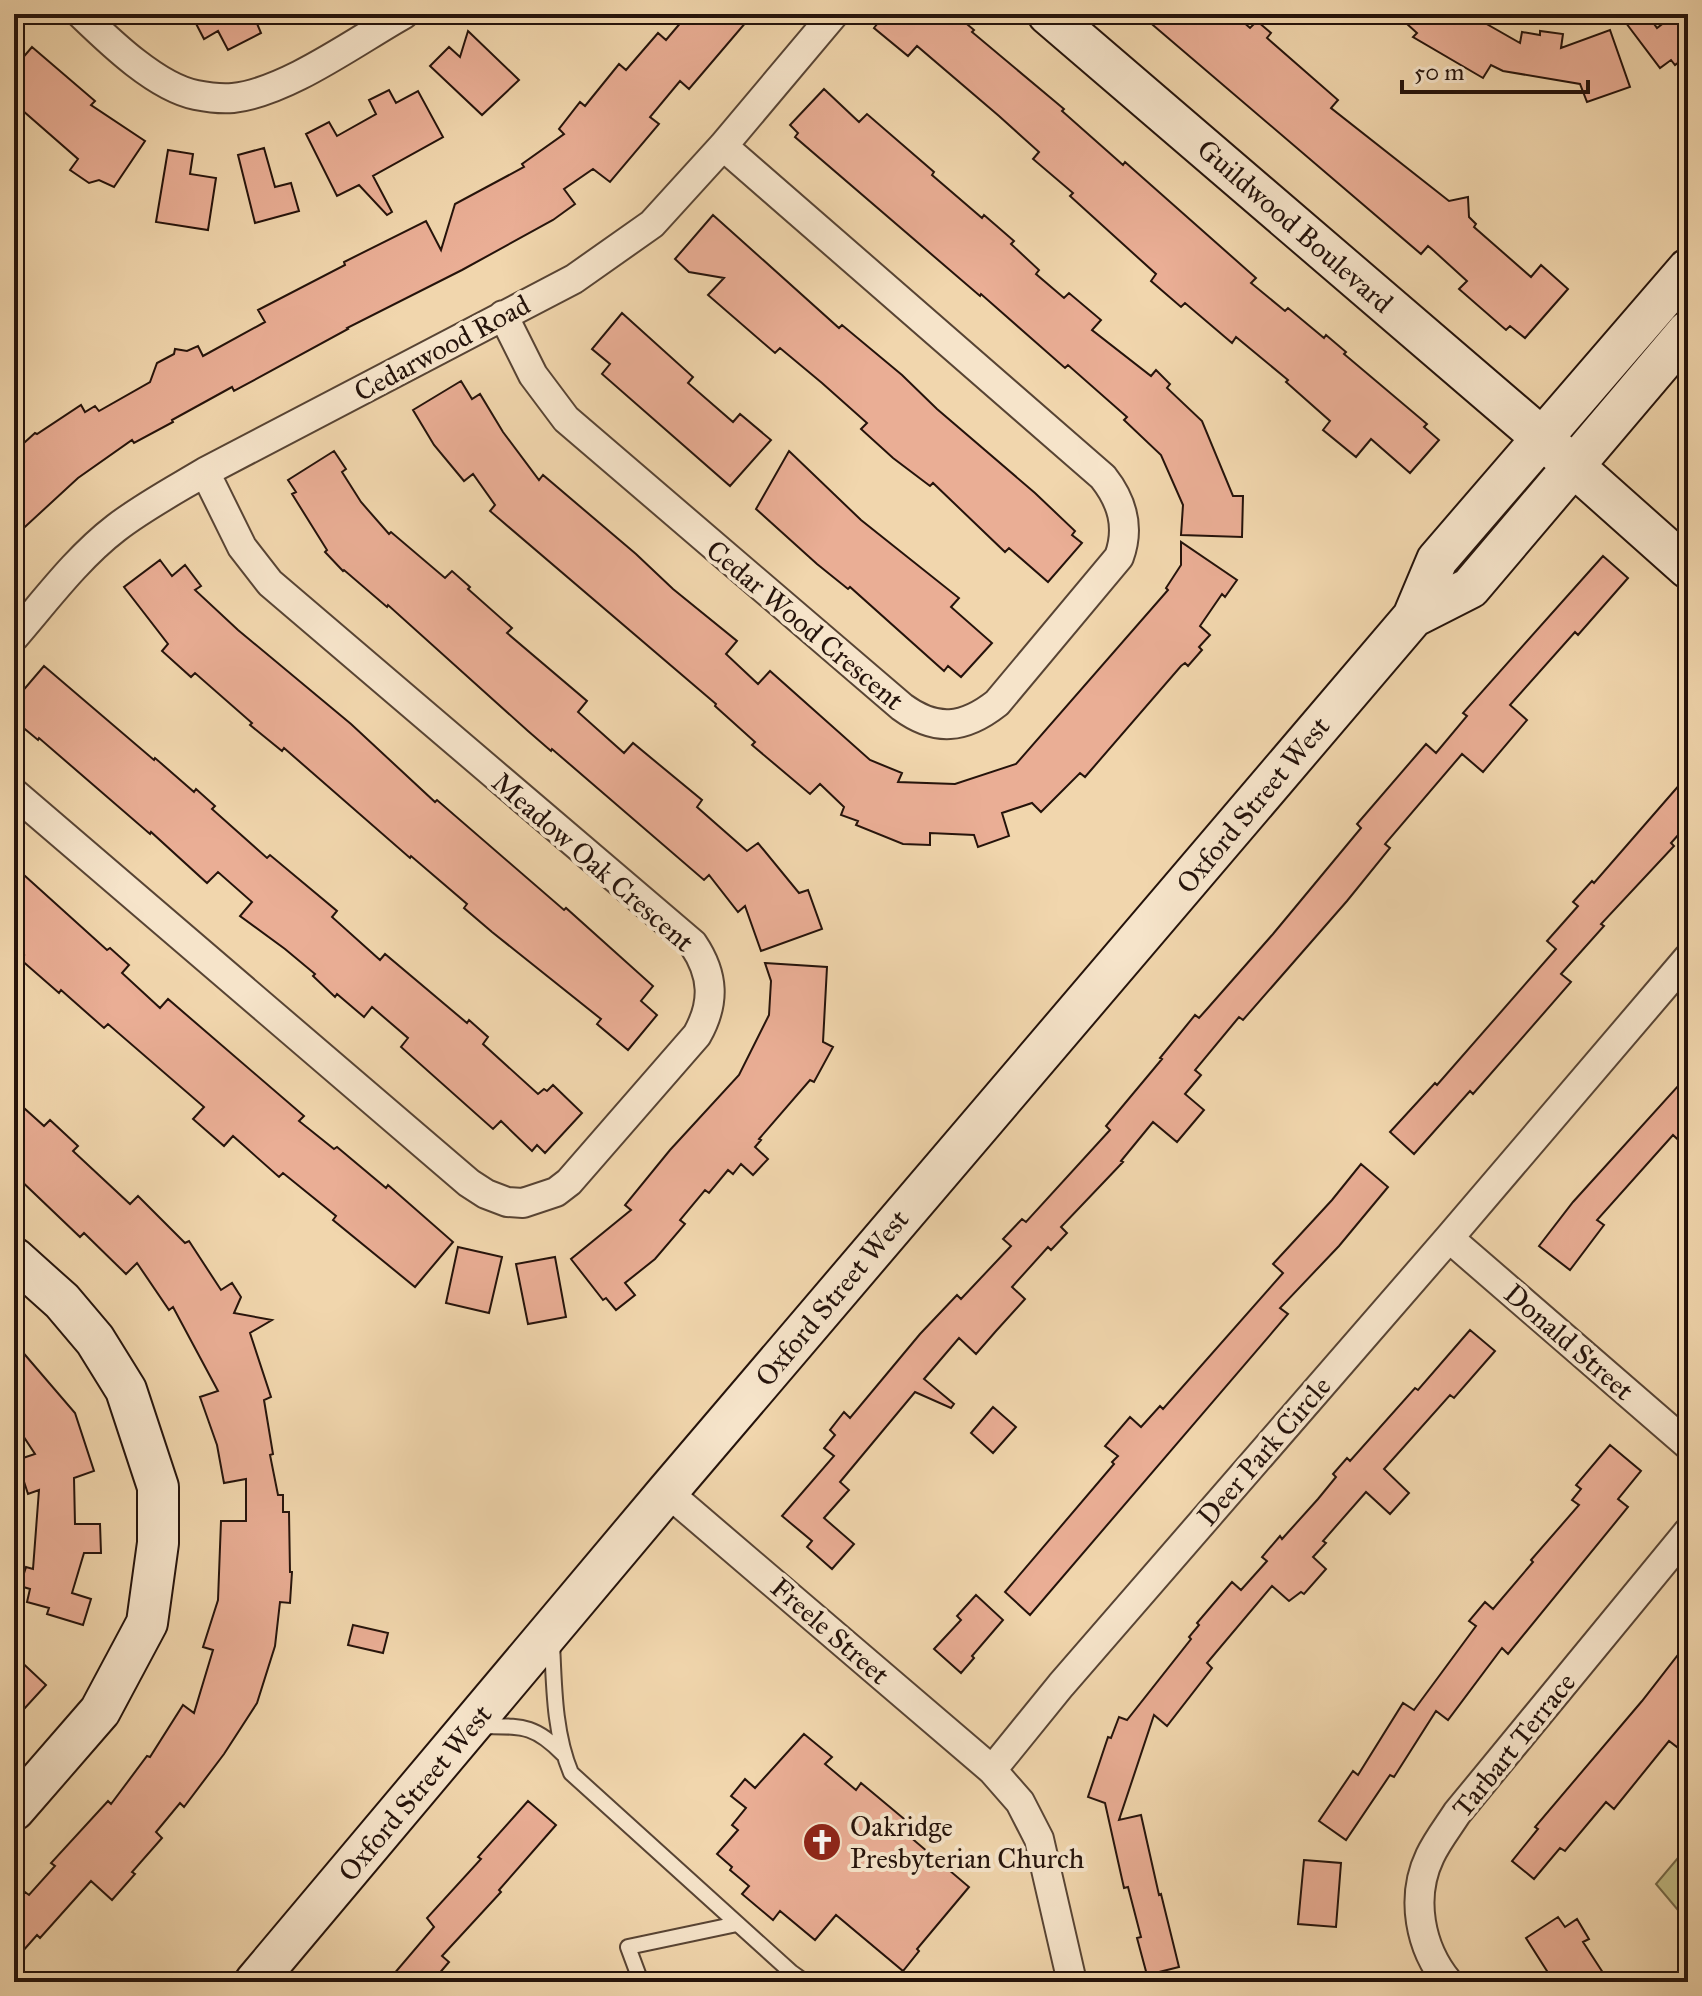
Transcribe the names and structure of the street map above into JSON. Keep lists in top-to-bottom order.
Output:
{
  "streets": {
    "main road": ["Guildwood Boulevard", "Oxford Street West"],
    "street": [
      "Cedarwood Road",
      "Cedar Wood Crescent",
      "Meadow Oak Crescent",
      "Donald Street",
      "Deer Park Circle",
      "Freele Street",
      "Tarbart Terrace"
    ]
  },
  "crossings": [
    ["Guildwood Boulevard", "Oxford Street West"],
    ["Cedarwood Road", "Cedar Wood Crescent"],
    ["Cedarwood Road", "Meadow Oak Crescent"],
    ["Oxford Street West", "Freele Street"],
    ["Donald Street", "Deer Park Circle"],
    ["Deer Park Circle", "Freele Street"]
  ],
  "places": {
    "church": ["Oakridge Presbyterian Church"]
  },
  "scale_bar": "50 m"
}
